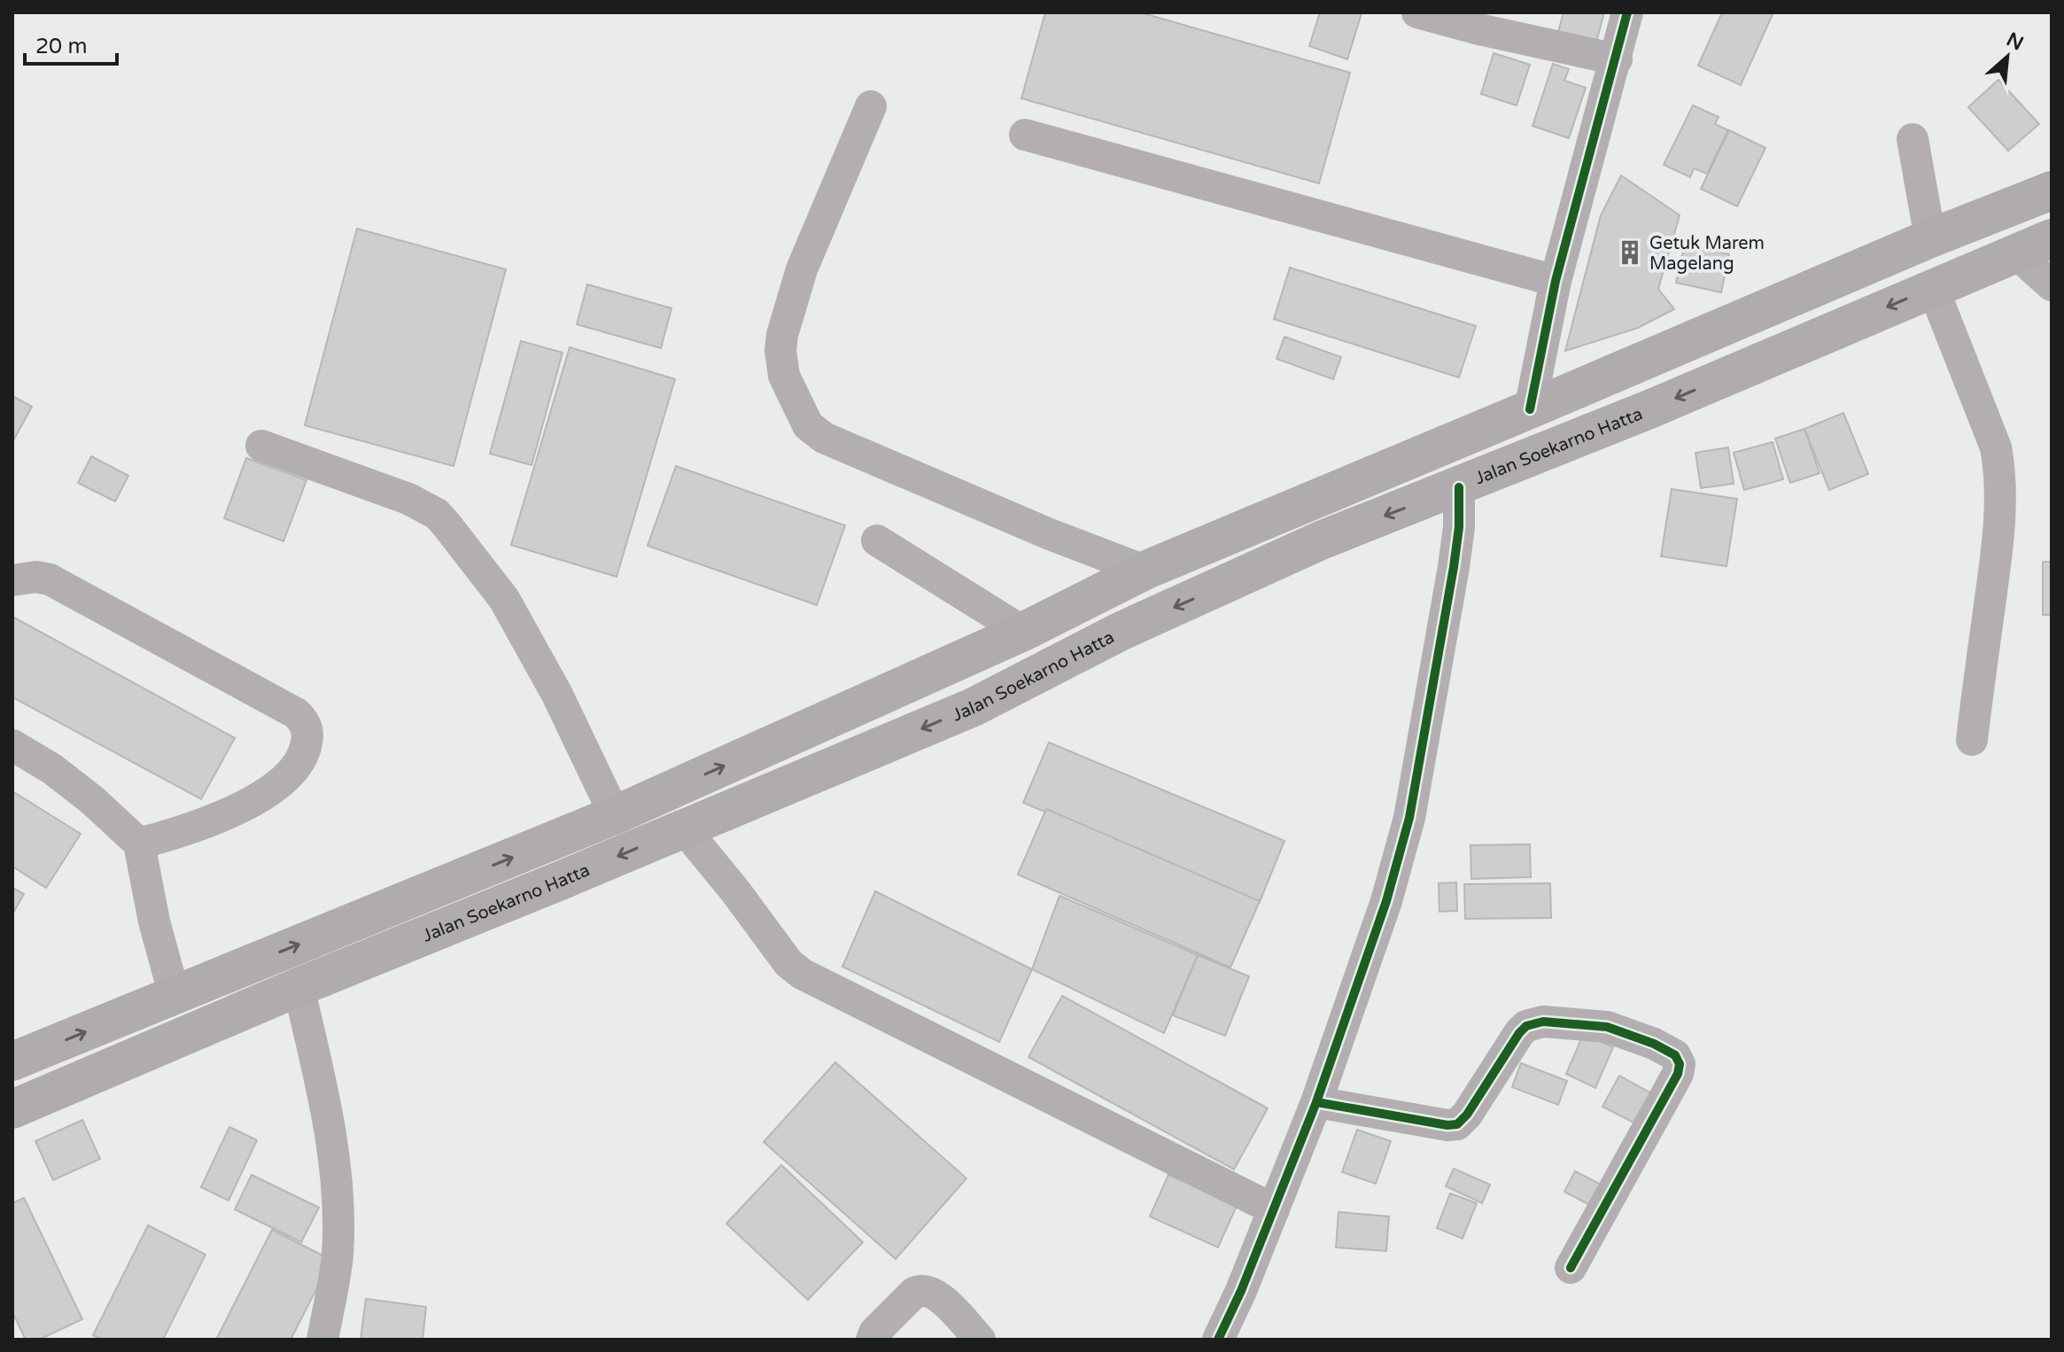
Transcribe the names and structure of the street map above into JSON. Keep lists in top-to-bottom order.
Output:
{
  "streets": {
    "highway": ["Jalan Soekarno Hatta"]
  },
  "places": {
    "building": ["Getuk Marem Magelang"]
  },
  "scale_bar": "20 m",
  "north": "top right"
}
